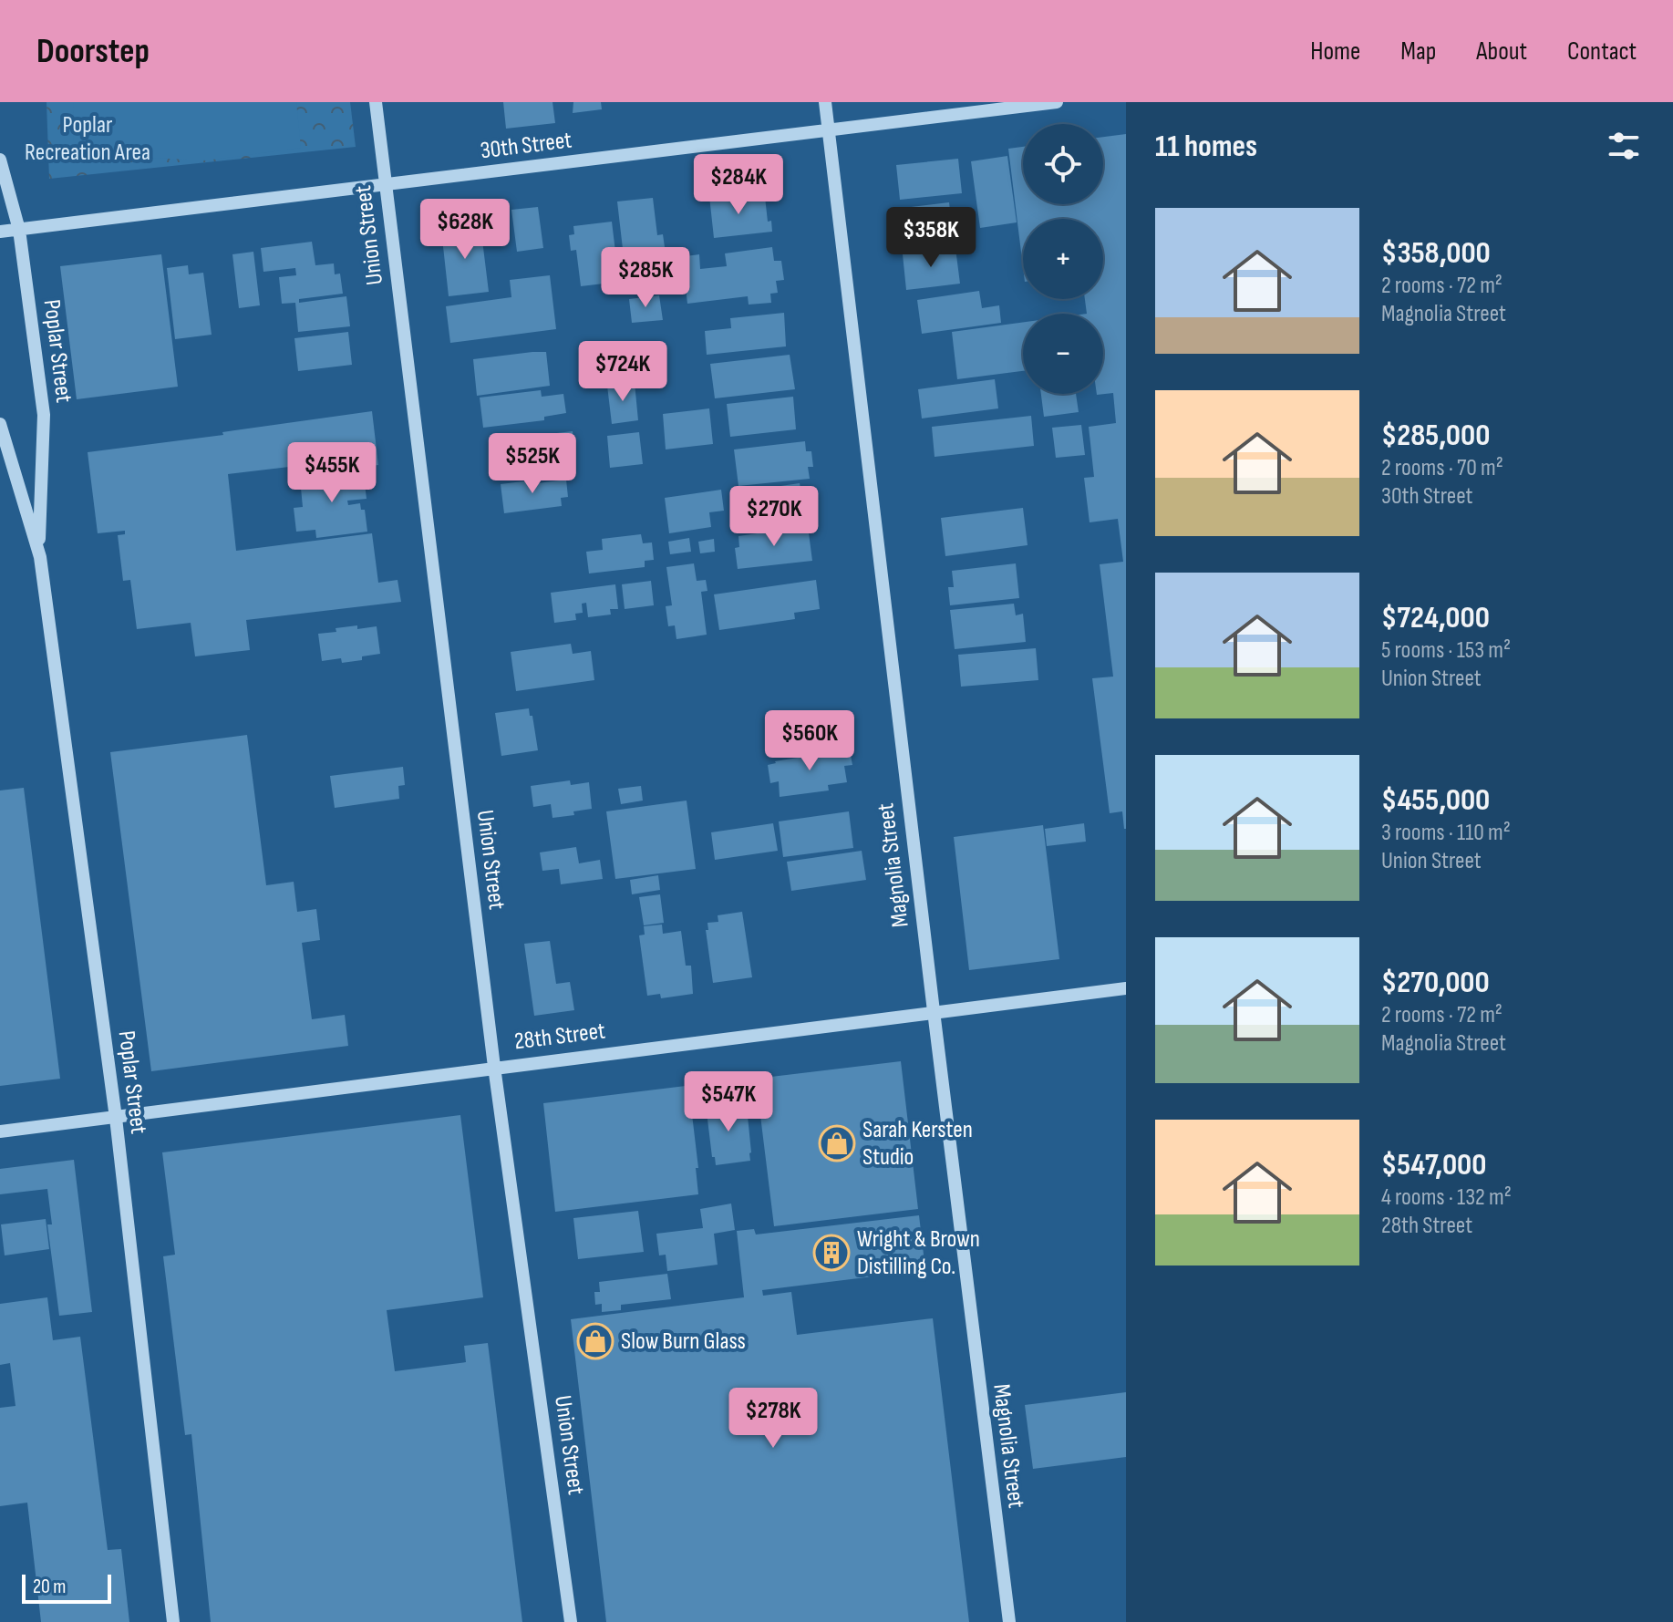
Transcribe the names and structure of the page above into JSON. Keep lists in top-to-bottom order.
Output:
{
  "streets": {
    "street": [
      "30th Street",
      "Union Street",
      "Poplar Street",
      "Magnolia Street",
      "28th Street"
    ]
  },
  "crossings": [
    ["30th Street", "Union Street"],
    ["30th Street", "Poplar Street"],
    ["30th Street", "Magnolia Street"],
    ["Union Street", "28th Street"],
    ["Poplar Street", "28th Street"],
    ["Magnolia Street", "28th Street"]
  ],
  "parks": ["Poplar Recreation Area"],
  "places": {
    "shop": ["Sarah Kersten Studio", "Slow Burn Glass"],
    "building": ["Wright & Brown Distilling Co."]
  },
  "scale_bar": "20 m",
  "page": {
    "header": "Doorstep",
    "nav": [
      "Home",
      "Map",
      "About",
      "Contact"
    ],
    "heading": "11 homes",
    "map_buttons": ["+", "−"],
    "price": [
      "$284K",
      "$628K",
      "$358K",
      "$285K",
      "$724K",
      "$525K",
      "$455K",
      "$270K",
      "$560K",
      "$547K",
      "$278K"
    ],
    "list": [
      {
        "name": "$358,000",
        "note": "2 rooms · 72 m² · Magnolia Street"
      },
      {
        "name": "$285,000",
        "note": "2 rooms · 70 m² · 30th Street"
      },
      {
        "name": "$724,000",
        "note": "5 rooms · 153 m² · Union Street"
      },
      {
        "name": "$455,000",
        "note": "3 rooms · 110 m² · Union Street"
      },
      {
        "name": "$270,000",
        "note": "2 rooms · 72 m² · Magnolia Street"
      },
      {
        "name": "$547,000",
        "note": "4 rooms · 132 m² · 28th Street"
      }
    ],
    "scale": "20 m"
  }
}
